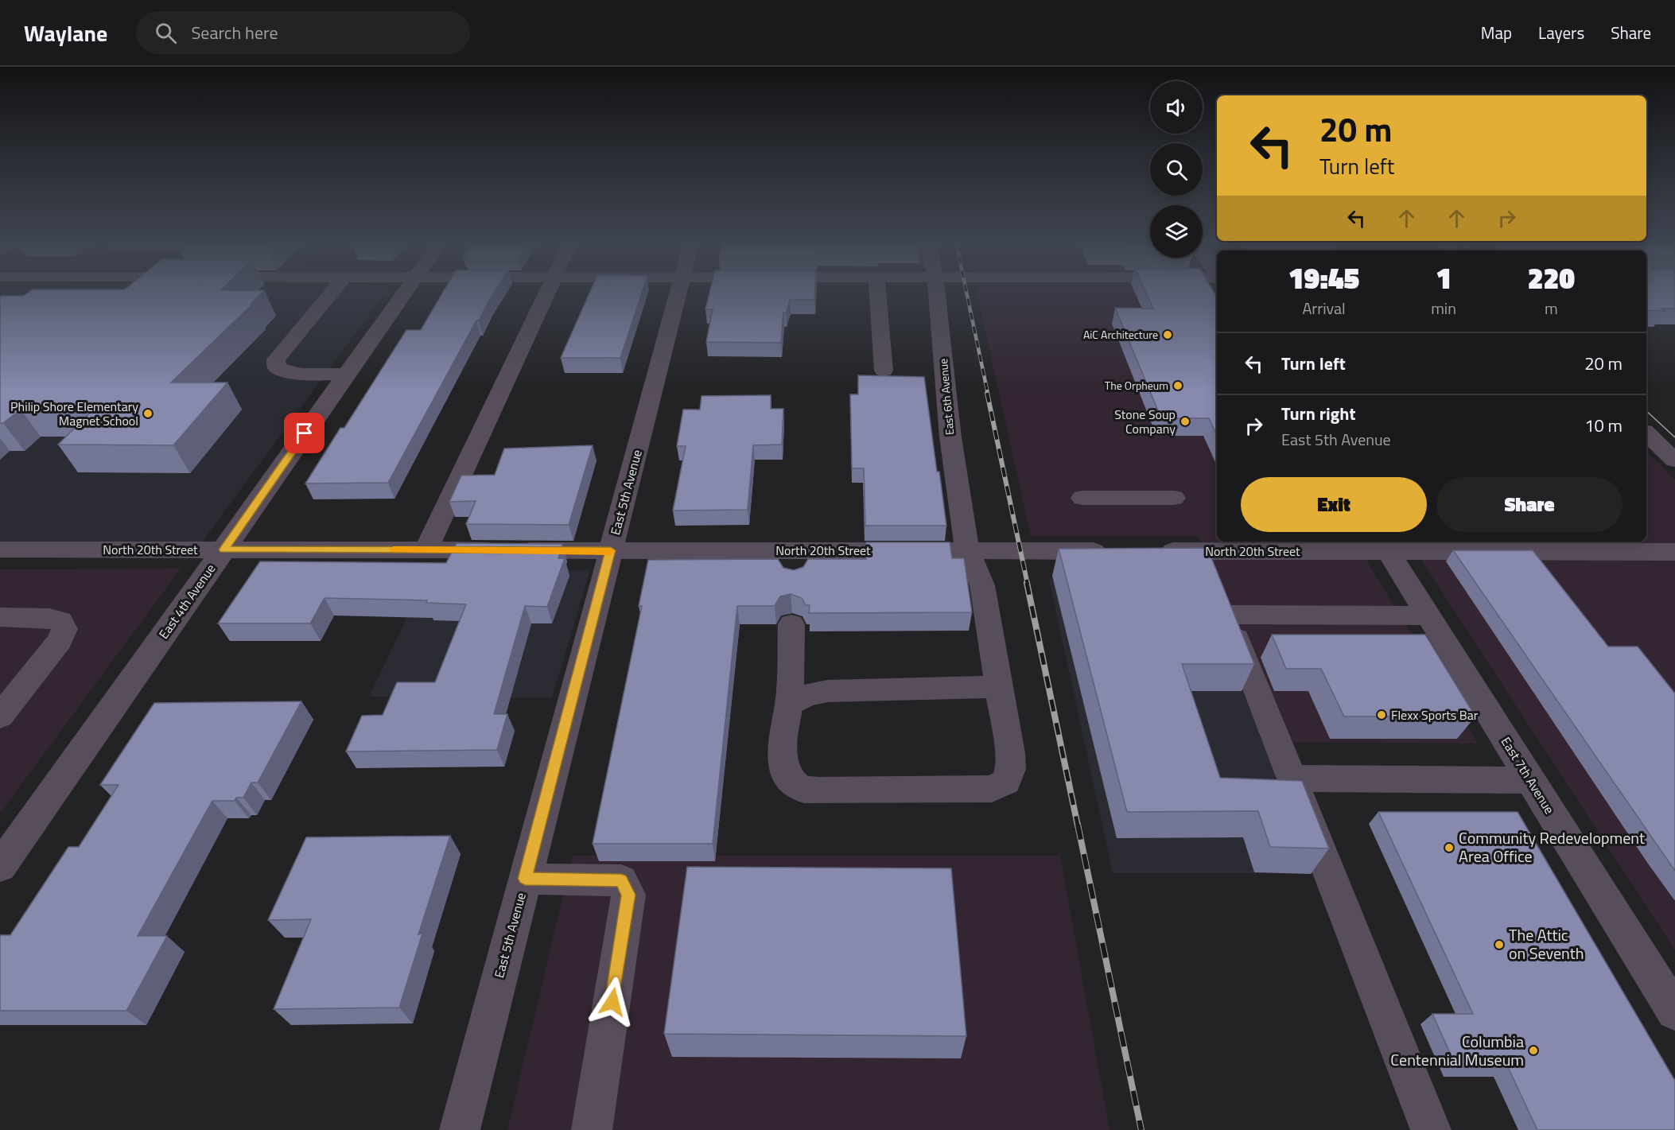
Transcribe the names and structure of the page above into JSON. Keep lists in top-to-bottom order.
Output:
{
  "streets": {
    "street": [
      "East 6th Avenue",
      "East 5th Avenue",
      "North 20th Street",
      "East 4th Avenue",
      "East 7th Avenue"
    ]
  },
  "crossings": [
    ["East 6th Avenue", "North 20th Street"],
    ["East 5th Avenue", "North 20th Street"],
    ["North 20th Street", "East 4th Avenue"],
    ["North 20th Street", "East 7th Avenue"]
  ],
  "places": [
    "AiC Architecture",
    "The Orpheum",
    "Philip Shore Elementary Magnet School",
    "Stone Soup Company",
    "Flexx Sports Bar",
    "Community Redevelopment Area Office",
    "The Attic on Seventh",
    "Columbia Centennial Museum"
  ],
  "page": {
    "header": "Waylane",
    "search": "Search here",
    "nav": ["Map", "Layers", "Share"],
    "turn": ["20 m", "Turn left"],
    "eta": [
      "19:45",
      "Arrival",
      "1",
      "min",
      "220",
      "m"
    ],
    "list": [
      {
        "name": "Turn left",
        "value": "20 m"
      },
      {
        "name": "Turn right",
        "note": "East 5th Avenue",
        "value": "10 m"
      }
    ],
    "buttons": ["Exit", "Share"]
  }
}
